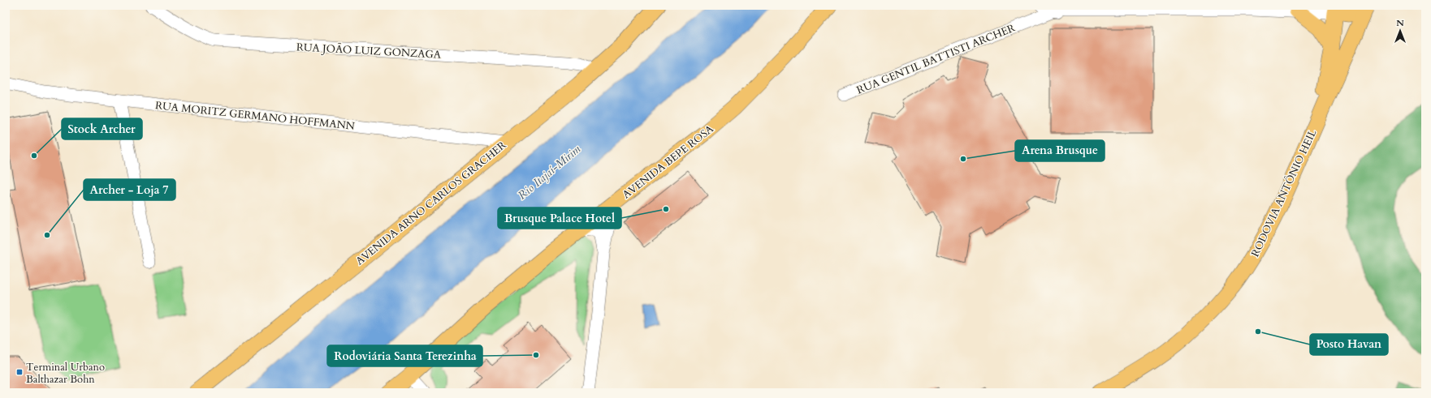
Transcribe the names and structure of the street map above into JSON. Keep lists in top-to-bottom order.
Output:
{
  "streets": {
    "main road": ["AVENIDA BEPE ROSA", "RODOVIA ANTÔNIO HEIL", "AVENIDA ARNO CARLOS GRACHER"],
    "street": ["RUA JOÃO LUIZ GONZAGA", "RUA GENTIL BATTISTI ARCHER", "RUA MORITZ GERMANO HOFFMANN"]
  },
  "crossings": [
    ["RUA JOÃO LUIZ GONZAGA", "AVENIDA ARNO CARLOS GRACHER"],
    ["RUA MORITZ GERMANO HOFFMANN", "AVENIDA ARNO CARLOS GRACHER"]
  ],
  "water": ["Rio Itajaí-Mirim"],
  "places": {
    "other": [
      "Stock Archer",
      "Arena Brusque",
      "Brusque Palace Hotel",
      "Archer - Loja 7",
      "Posto Havan",
      "Rodoviária Santa Terezinha"
    ],
    "transit": ["Terminal Urbano Balthazar Bohn"]
  },
  "north": "top"
}
